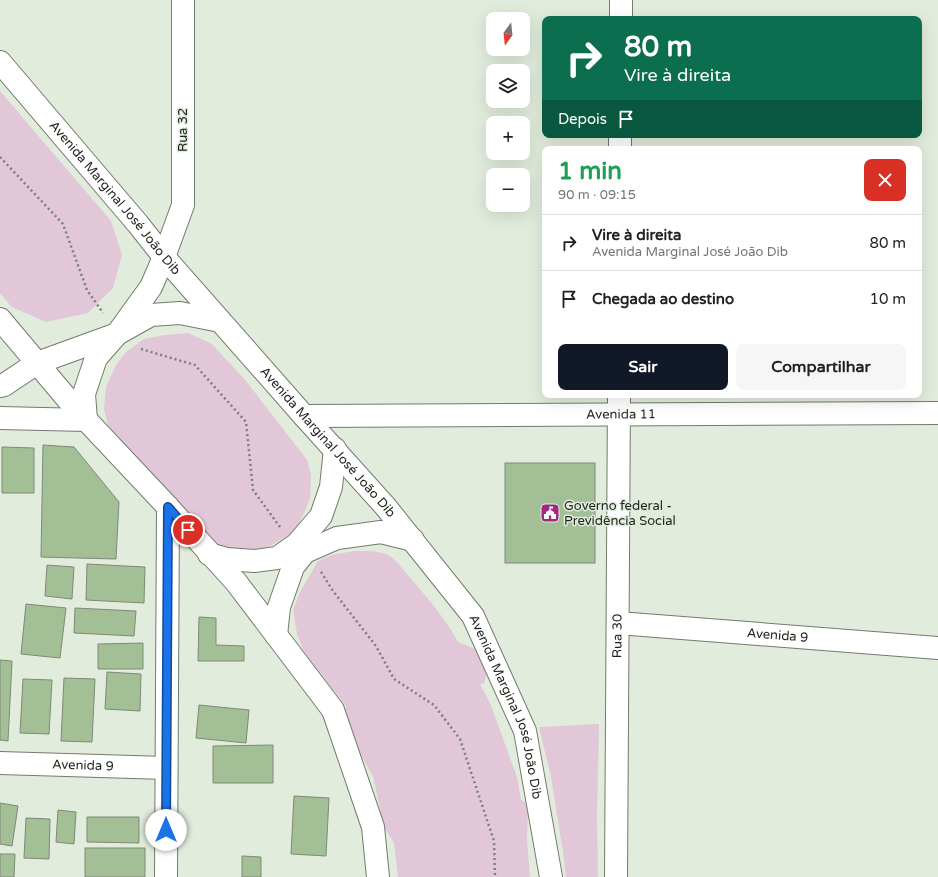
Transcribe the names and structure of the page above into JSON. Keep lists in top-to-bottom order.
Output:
{
  "streets": {
    "main road": [
      "Rua 32",
      "Avenida Marginal José João Dib",
      "Avenida 11",
      "Avenida 9",
      "Rua 30"
    ]
  },
  "crossings": [
    ["Rua 32", "Avenida Marginal José João Dib"],
    ["Avenida Marginal José João Dib", "Avenida 11"],
    ["Avenida 11", "Rua 30"],
    ["Avenida 9", "Rua 30"]
  ],
  "places": {
    "public building": ["Governo federal - Previdência Social"]
  },
  "north": "bottom",
  "page": {
    "map_buttons": ["+", "−"],
    "turn": ["80 m", "Vire à direita"],
    "then": "Depois",
    "heading": ["1 min", "90 m · 09:15"],
    "list": [
      {
        "name": "Vire à direita",
        "note": "Avenida Marginal José João Dib",
        "value": "80 m"
      },
      {
        "name": "Chegada ao destino",
        "value": "10 m"
      }
    ],
    "buttons": ["Sair", "Compartilhar"]
  }
}
